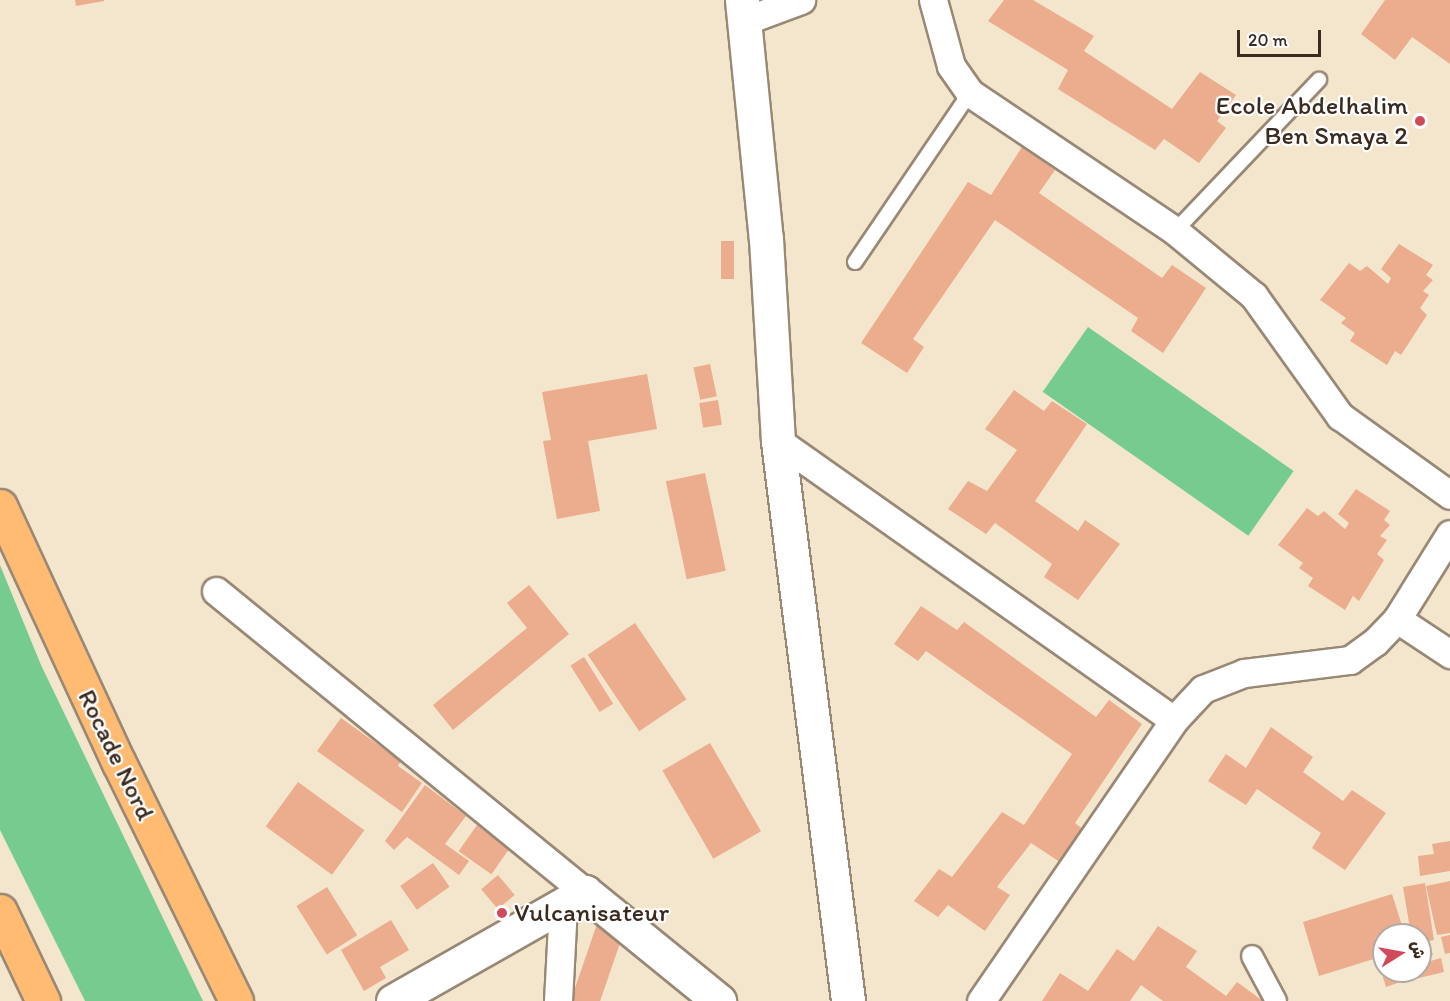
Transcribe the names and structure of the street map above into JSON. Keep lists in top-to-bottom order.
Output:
{
  "streets": {
    "highway": ["Rocade Nord"]
  },
  "places": ["Ecole Abdelhalim Ben Smaya 2", "Vulcanisateur"],
  "scale_bar": "20 m",
  "north": "right"
}
